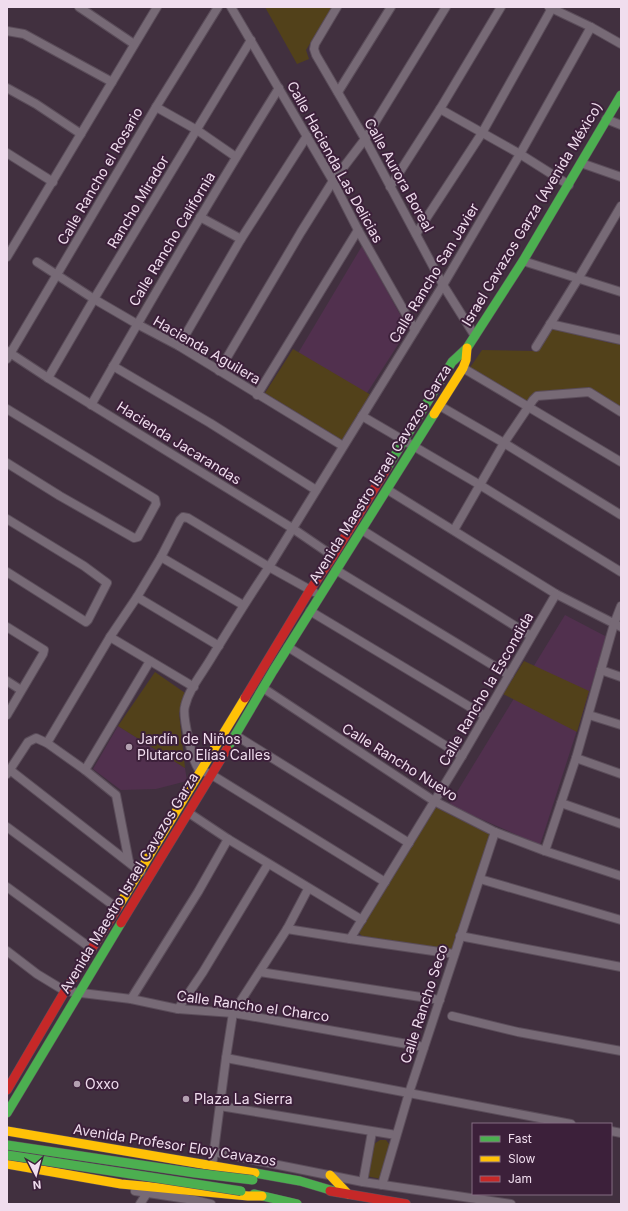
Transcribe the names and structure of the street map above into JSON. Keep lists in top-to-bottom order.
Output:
{
  "streets": {
    "street": [
      "Calle Hacienda Las Delicias",
      "Calle Aurora Boreal",
      "Calle Rancho el Rosario",
      "Rancho Mirador",
      "Israel Cavazos Garza (Avenida México)",
      "Calle Rancho California",
      "Calle Rancho San Javier",
      "Hacienda Aguilera",
      "Hacienda Jacarandas",
      "Avenida Maestro Israel Cavazos Garza",
      "Calle Rancho la Escondida",
      "Calle Rancho Nuevo",
      "Calle Rancho Seco",
      "Calle Rancho el Charco",
      "Avenida Profesor Eloy Cavazos"
    ]
  },
  "crossings": [
    ["Calle Hacienda Las Delicias", "Rancho Mirador"],
    ["Calle Hacienda Las Delicias", "Calle Rancho California"],
    ["Calle Hacienda Las Delicias", "Calle Rancho San Javier"],
    ["Calle Aurora Boreal", "Israel Cavazos Garza (Avenida México)"],
    ["Calle Aurora Boreal", "Calle Rancho San Javier"],
    ["Calle Rancho el Rosario", "Hacienda Aguilera"],
    ["Calle Rancho el Rosario", "Hacienda Jacarandas"],
    ["Rancho Mirador", "Hacienda Aguilera"],
    ["Rancho Mirador", "Hacienda Jacarandas"],
    ["Israel Cavazos Garza (Avenida México)", "Avenida Maestro Israel Cavazos Garza"],
    ["Calle Rancho California", "Hacienda Aguilera"],
    ["Calle Rancho California", "Hacienda Jacarandas"],
    ["Calle Rancho San Javier", "Hacienda Aguilera"],
    ["Calle Rancho San Javier", "Hacienda Jacarandas"],
    ["Calle Rancho San Javier", "Avenida Maestro Israel Cavazos Garza"],
    ["Hacienda Jacarandas", "Avenida Maestro Israel Cavazos Garza"],
    ["Avenida Maestro Israel Cavazos Garza", "Calle Rancho Nuevo"],
    ["Avenida Maestro Israel Cavazos Garza", "Calle Rancho el Charco"],
    ["Calle Rancho la Escondida", "Calle Rancho Nuevo"],
    ["Calle Rancho Nuevo", "Calle Rancho Seco"],
    ["Calle Rancho Seco", "Calle Rancho el Charco"]
  ],
  "places": ["Jardín de Niños Plutarco Elías Calles", "Oxxo", "Plaza La Sierra"],
  "legend": ["Fast", "Slow", "Jam"],
  "north": "bottom"
}
